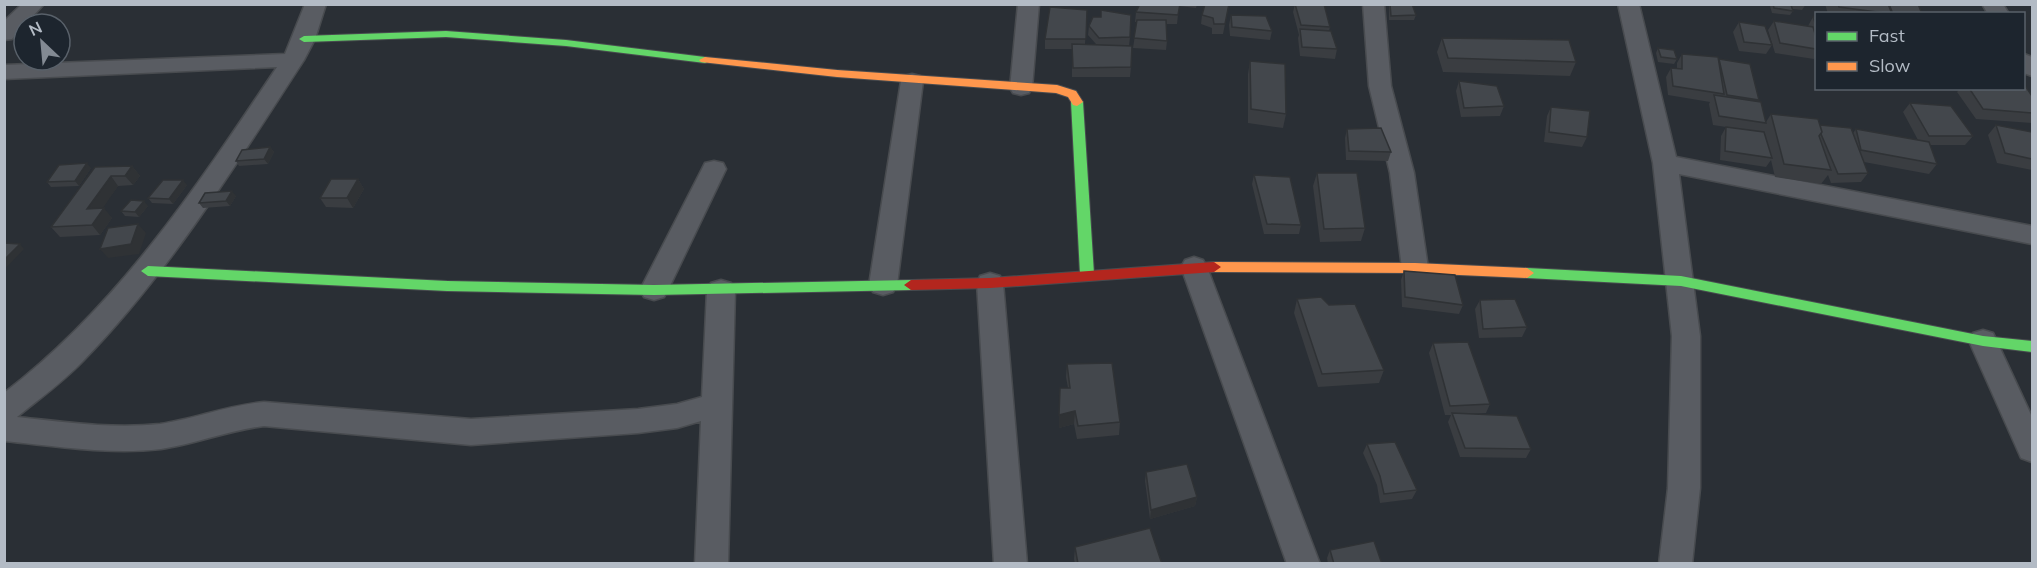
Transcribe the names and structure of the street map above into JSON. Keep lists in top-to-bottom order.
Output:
{
  "legend": ["Fast", "Slow"],
  "north": "top left"
}
